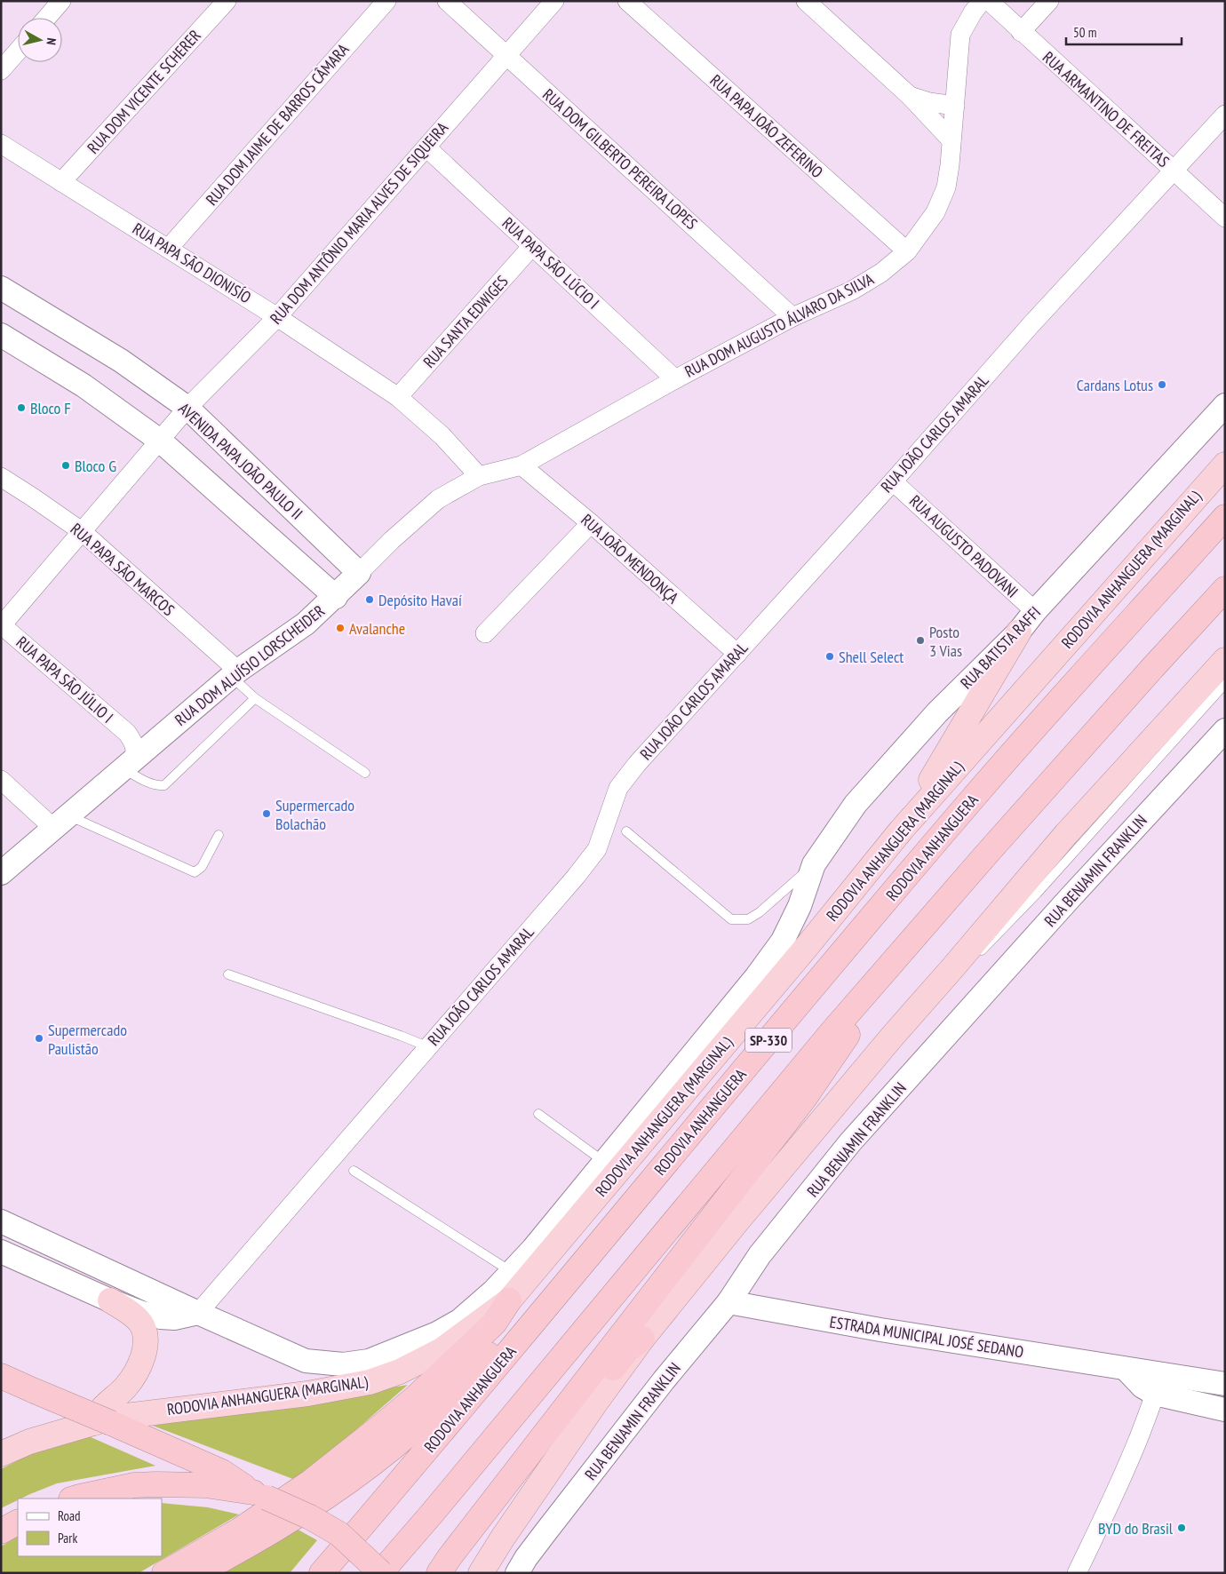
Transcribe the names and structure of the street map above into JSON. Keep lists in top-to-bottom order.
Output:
{
  "streets": {
    "highway": ["RODOVIA ANHANGUERA (MARGINAL)", "RODOVIA ANHANGUERA", "SP-330"],
    "street": [
      "RUA DOM VICENTE SCHERER",
      "RUA ARMANTINO DE FREITAS",
      "RUA DOM JAIME DE BARROS CÂMARA",
      "RUA PAPA JOÃO ZEFERINO",
      "RUA DOM GILBERTO PEREIRA LOPES",
      "RUA DOM ANTÔNIO MARIA ALVES DE SIQUEIRA",
      "RUA PAPA SÃO DIONISÍO",
      "RUA PAPA SÃO LÚCIO I",
      "RUA SANTA EDWIGES",
      "RUA DOM AUGUSTO ÁLVARO DA SILVA",
      "RUA JOÃO CARLOS AMARAL",
      "AVENIDA PAPA JOÃO PAULO II",
      "RUA AUGUSTO PADOVANI",
      "RUA JOÃO MENDONÇA",
      "RUA PAPA SÃO MARCOS",
      "RUA BATISTA RAFFI",
      "RUA DOM ALUÍSIO LORSCHEIDER",
      "RUA PAPA SÃO JÚLIO I",
      "RUA BENJAMIN FRANKLIN",
      "ESTRADA MUNICIPAL JOSÉ SEDANO"
    ]
  },
  "crossings": [
    ["RUA DOM VICENTE SCHERER", "RUA PAPA SÃO DIONISÍO"],
    ["RUA ARMANTINO DE FREITAS", "RUA JOÃO CARLOS AMARAL"],
    ["RUA DOM JAIME DE BARROS CÂMARA", "RUA PAPA SÃO DIONISÍO"],
    ["RUA PAPA JOÃO ZEFERINO", "RUA DOM AUGUSTO ÁLVARO DA SILVA"],
    ["RUA DOM GILBERTO PEREIRA LOPES", "RUA DOM ANTÔNIO MARIA ALVES DE SIQUEIRA"],
    ["RUA DOM GILBERTO PEREIRA LOPES", "RUA DOM AUGUSTO ÁLVARO DA SILVA"],
    ["RUA DOM ANTÔNIO MARIA ALVES DE SIQUEIRA", "RUA PAPA SÃO DIONISÍO"],
    ["RUA DOM ANTÔNIO MARIA ALVES DE SIQUEIRA", "RUA PAPA SÃO LÚCIO I"],
    ["RUA DOM ANTÔNIO MARIA ALVES DE SIQUEIRA", "AVENIDA PAPA JOÃO PAULO II"],
    ["RUA DOM ANTÔNIO MARIA ALVES DE SIQUEIRA", "RUA PAPA SÃO MARCOS"],
    ["RUA DOM ANTÔNIO MARIA ALVES DE SIQUEIRA", "RUA PAPA SÃO JÚLIO I"],
    ["RUA PAPA SÃO DIONISÍO", "RUA SANTA EDWIGES"],
    ["RUA PAPA SÃO DIONISÍO", "RUA DOM AUGUSTO ÁLVARO DA SILVA"],
    ["RUA PAPA SÃO DIONISÍO", "RUA DOM ALUÍSIO LORSCHEIDER"],
    ["RUA PAPA SÃO LÚCIO I", "RUA SANTA EDWIGES"],
    ["RUA PAPA SÃO LÚCIO I", "RUA DOM AUGUSTO ÁLVARO DA SILVA"],
    ["RUA DOM AUGUSTO ÁLVARO DA SILVA", "RUA JOÃO MENDONÇA"],
    ["RUA DOM AUGUSTO ÁLVARO DA SILVA", "RUA DOM ALUÍSIO LORSCHEIDER"],
    ["RUA JOÃO CARLOS AMARAL", "RUA AUGUSTO PADOVANI"],
    ["RUA JOÃO CARLOS AMARAL", "RUA JOÃO MENDONÇA"],
    ["RUA JOÃO CARLOS AMARAL", "RUA BATISTA RAFFI"],
    ["AVENIDA PAPA JOÃO PAULO II", "RUA DOM ALUÍSIO LORSCHEIDER"],
    ["RUA AUGUSTO PADOVANI", "RUA BATISTA RAFFI"],
    ["RUA PAPA SÃO MARCOS", "RUA DOM ALUÍSIO LORSCHEIDER"],
    ["RUA DOM ALUÍSIO LORSCHEIDER", "RUA PAPA SÃO JÚLIO I"],
    ["RUA BENJAMIN FRANKLIN", "ESTRADA MUNICIPAL JOSÉ SEDANO"]
  ],
  "places": [
    "Cardans Lotus",
    "Bloco F",
    "Bloco G",
    "Depósito Havaí",
    "Avalanche",
    "Posto 3 Vias",
    "Shell Select",
    "Supermercado Bolachão",
    "Supermercado Paulistão",
    "BYD do Brasil"
  ],
  "legend": ["Road", "Park"],
  "scale_bar": "50 m",
  "north": "right"
}
